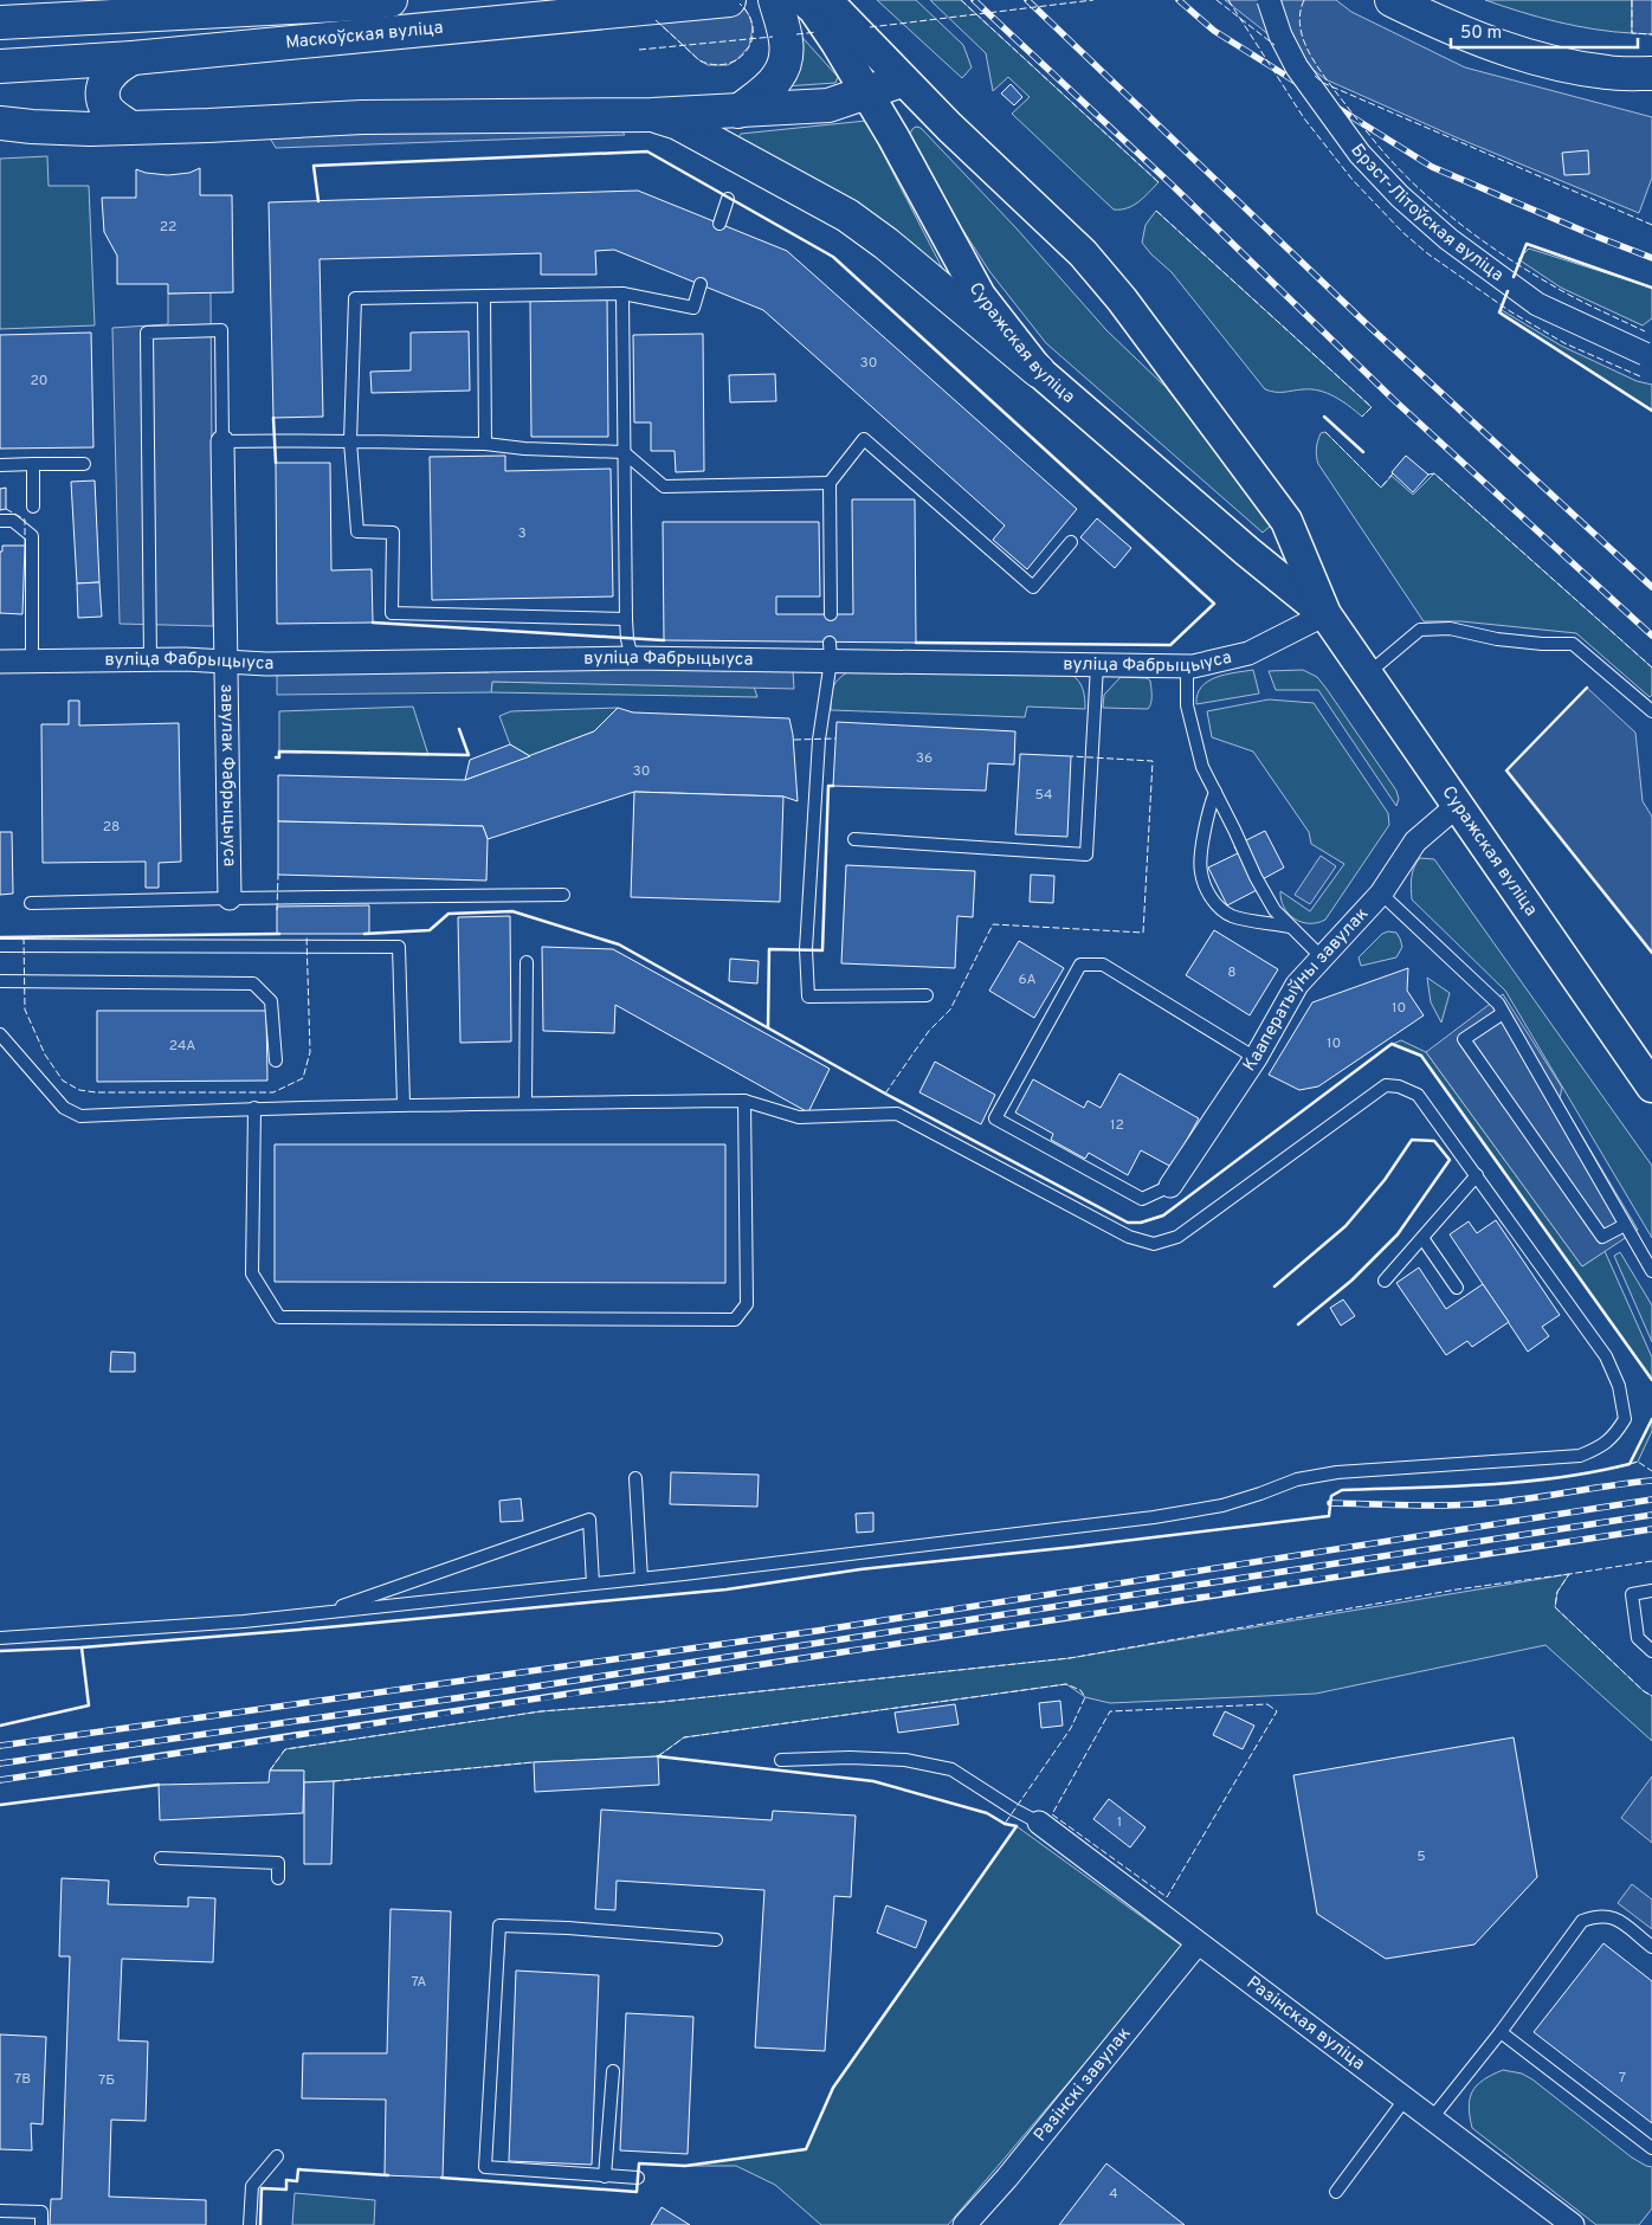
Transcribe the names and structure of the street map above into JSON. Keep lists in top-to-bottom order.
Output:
{
  "streets": {
    "main road": ["Маскоўская вуліца", "Суражская вуліца"],
    "street": [
      "Брэст-Літоўская вуліца",
      "вуліца Фабрыцыуса",
      "завулак Фабрыцыуса",
      "Кааператыўны завулак",
      "Разінская вуліца",
      "Разінскі завулак"
    ]
  },
  "crossings": [
    ["Суражская вуліца", "вуліца Фабрыцыуса"],
    ["Суражская вуліца", "Кааператыўны завулак"],
    ["вуліца Фабрыцыуса", "завулак Фабрыцыуса"],
    ["Разінская вуліца", "Разінскі завулак"]
  ],
  "house_numbers": [
    "22",
    "30",
    "20",
    "3",
    "36",
    "30",
    "54",
    "28",
    "8",
    "6А",
    "10",
    "10",
    "24А",
    "12",
    "1",
    "5",
    "7А",
    "7",
    "7В",
    "7Б",
    "4"
  ],
  "scale_bar": "50 m"
}
